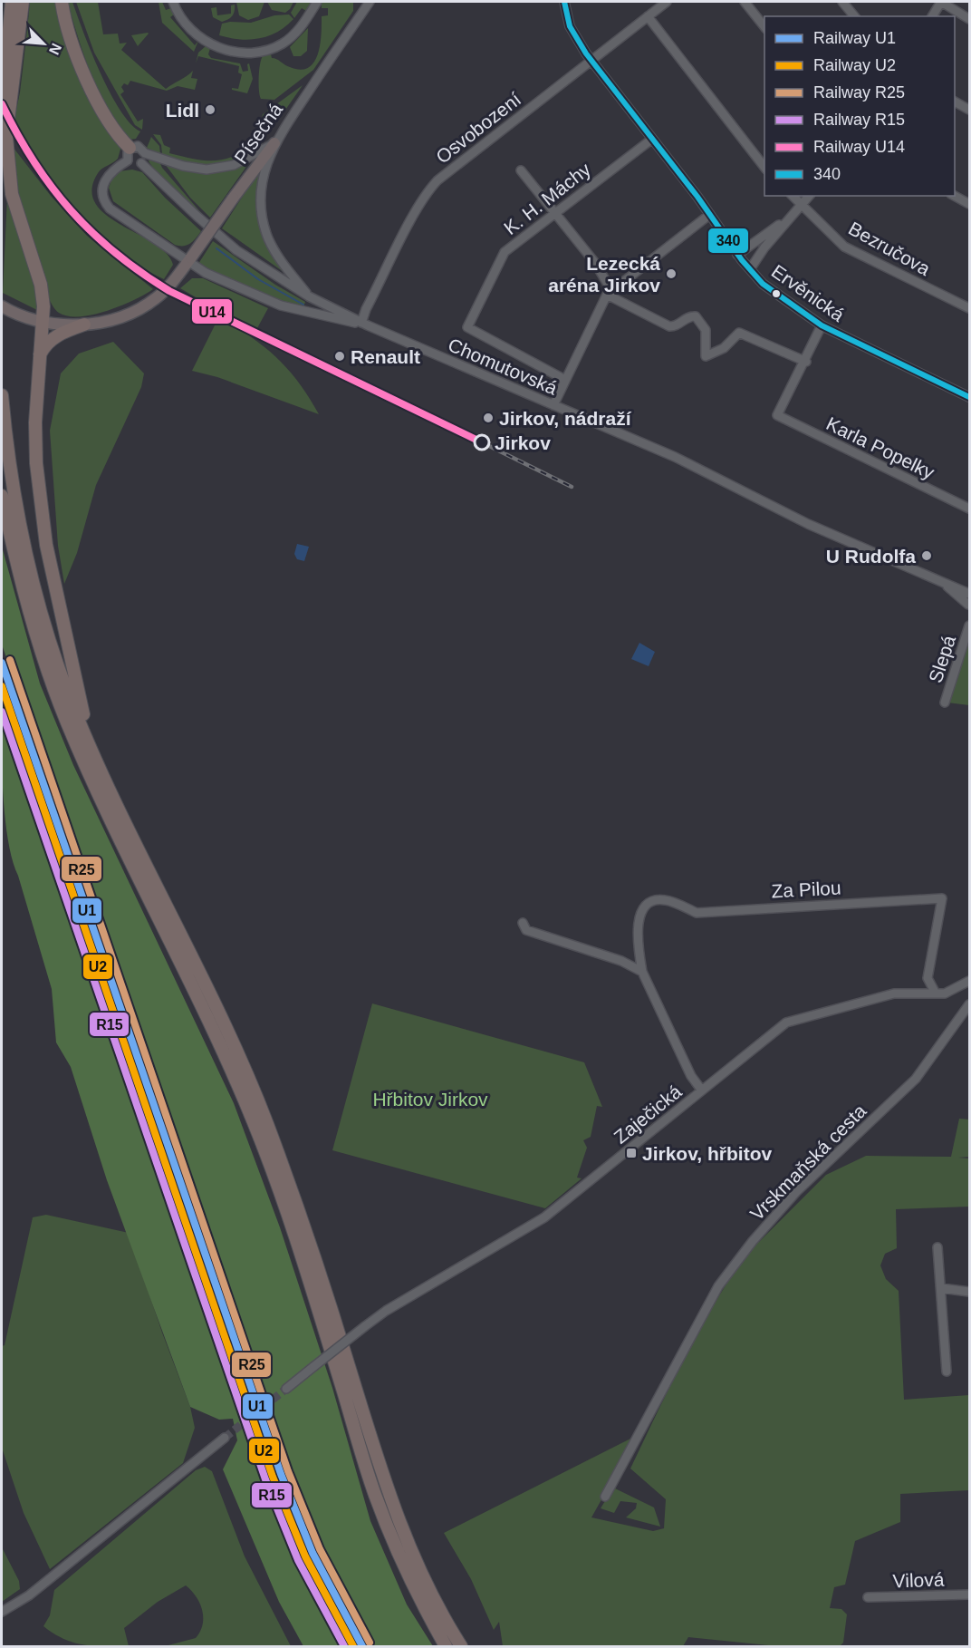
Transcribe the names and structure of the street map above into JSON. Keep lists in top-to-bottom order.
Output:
{
  "streets": {
    "main road": ["Písečná"],
    "street": [
      "Osvobození",
      "K. H. Máchy",
      "Bezručova",
      "Ervěnická",
      "Chomutovská",
      "Karla Popelky",
      "Slepá",
      "Za Pilou",
      "Zaječická",
      "Vrskmaňská cesta",
      "Vilová"
    ]
  },
  "crossings": [
    ["Osvobození", "Ervěnická"],
    ["Osvobození", "Chomutovská"],
    ["K. H. Máchy", "Ervěnická"],
    ["Za Pilou", "Zaječická"]
  ],
  "parks": ["Hřbitov Jirkov"],
  "places": {
    "other": [
      "Lidl",
      "Lezecká aréna Jirkov",
      "Renault",
      "Jirkov, nádraží",
      "Jirkov",
      "U Rudolfa"
    ],
    "transit": ["Jirkov, hřbitov"]
  },
  "lines": [
    "transit line 340",
    "rail line U14",
    "rail line R25",
    "rail line U1",
    "rail line U2",
    "rail line R15"
  ],
  "legend": [
    "Railway U1",
    "Railway U2",
    "Railway R25",
    "Railway R15",
    "Railway U14",
    "340"
  ],
  "north": "bottom right"
}
